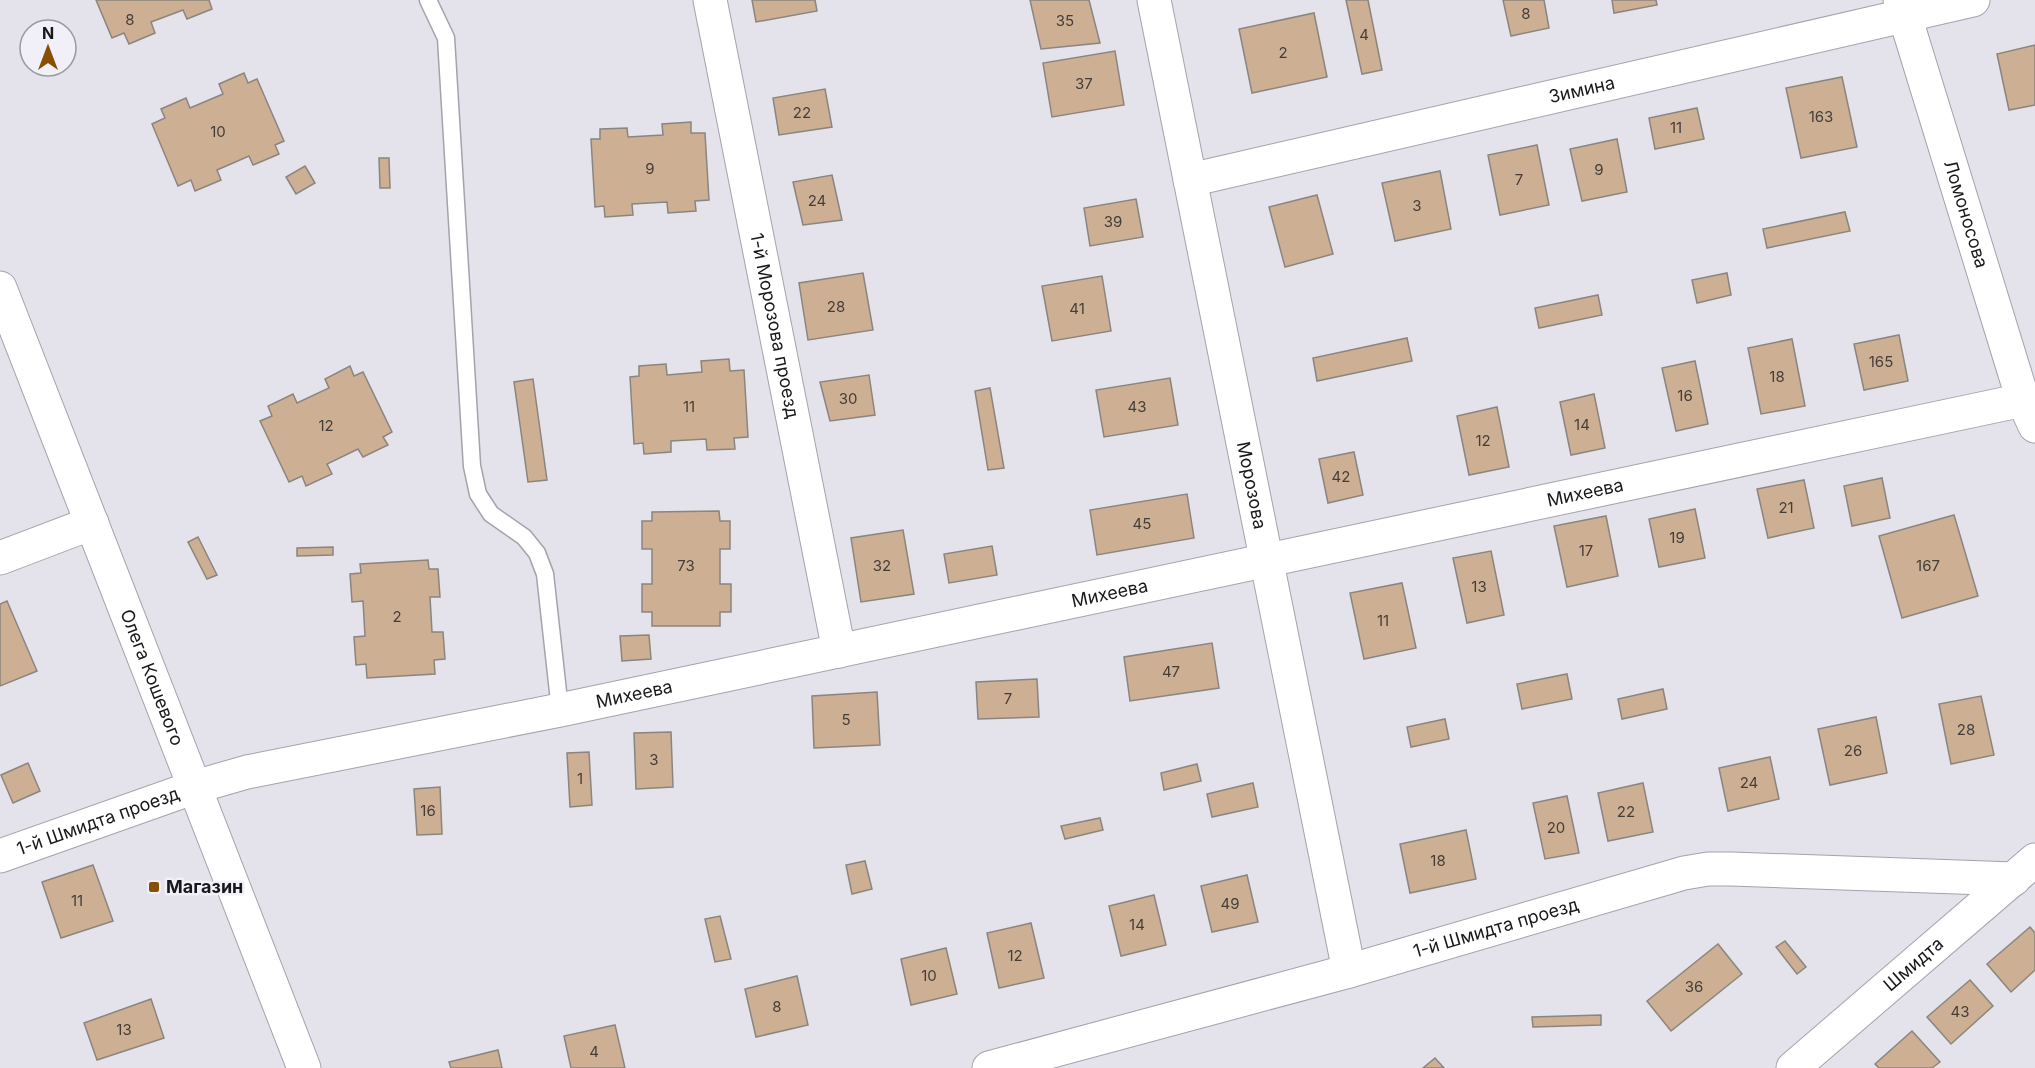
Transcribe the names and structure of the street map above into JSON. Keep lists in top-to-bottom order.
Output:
{
  "streets": {
    "street": [
      "Зимина",
      "Ломоносова",
      "1-й Морозова проезд",
      "Морозова",
      "Михеева",
      "Олега Кошевого",
      "1-й Шмидта проезд",
      "Шмидта"
    ]
  },
  "crossings": [
    ["Зимина", "Ломоносова"],
    ["Зимина", "Морозова"],
    ["Ломоносова", "Михеева"],
    ["1-й Морозова проезд", "Михеева"],
    ["Морозова", "Михеева"],
    ["Морозова", "1-й Шмидта проезд"],
    ["Михеева", "Олега Кошевого"],
    ["Михеева", "1-й Шмидта проезд"],
    ["Олега Кошевого", "1-й Шмидта проезд"],
    ["1-й Шмидта проезд", "Шмидта"]
  ],
  "places": {
    "transit": ["Магазин"]
  },
  "house_numbers": [
    "8",
    "8",
    "35",
    "4",
    "2",
    "37",
    "22",
    "163",
    "11",
    "10",
    "9",
    "9",
    "7",
    "24",
    "3",
    "39",
    "28",
    "41",
    "165",
    "18",
    "16",
    "30",
    "11",
    "43",
    "14",
    "12",
    "12",
    "42",
    "21",
    "45",
    "19",
    "17",
    "73",
    "32",
    "167",
    "13",
    "2",
    "11",
    "47",
    "7",
    "5",
    "28",
    "26",
    "3",
    "1",
    "24",
    "16",
    "22",
    "20",
    "18",
    "11",
    "49",
    "14",
    "12",
    "10",
    "36",
    "8",
    "43",
    "13",
    "4"
  ],
  "north": "top"
}
